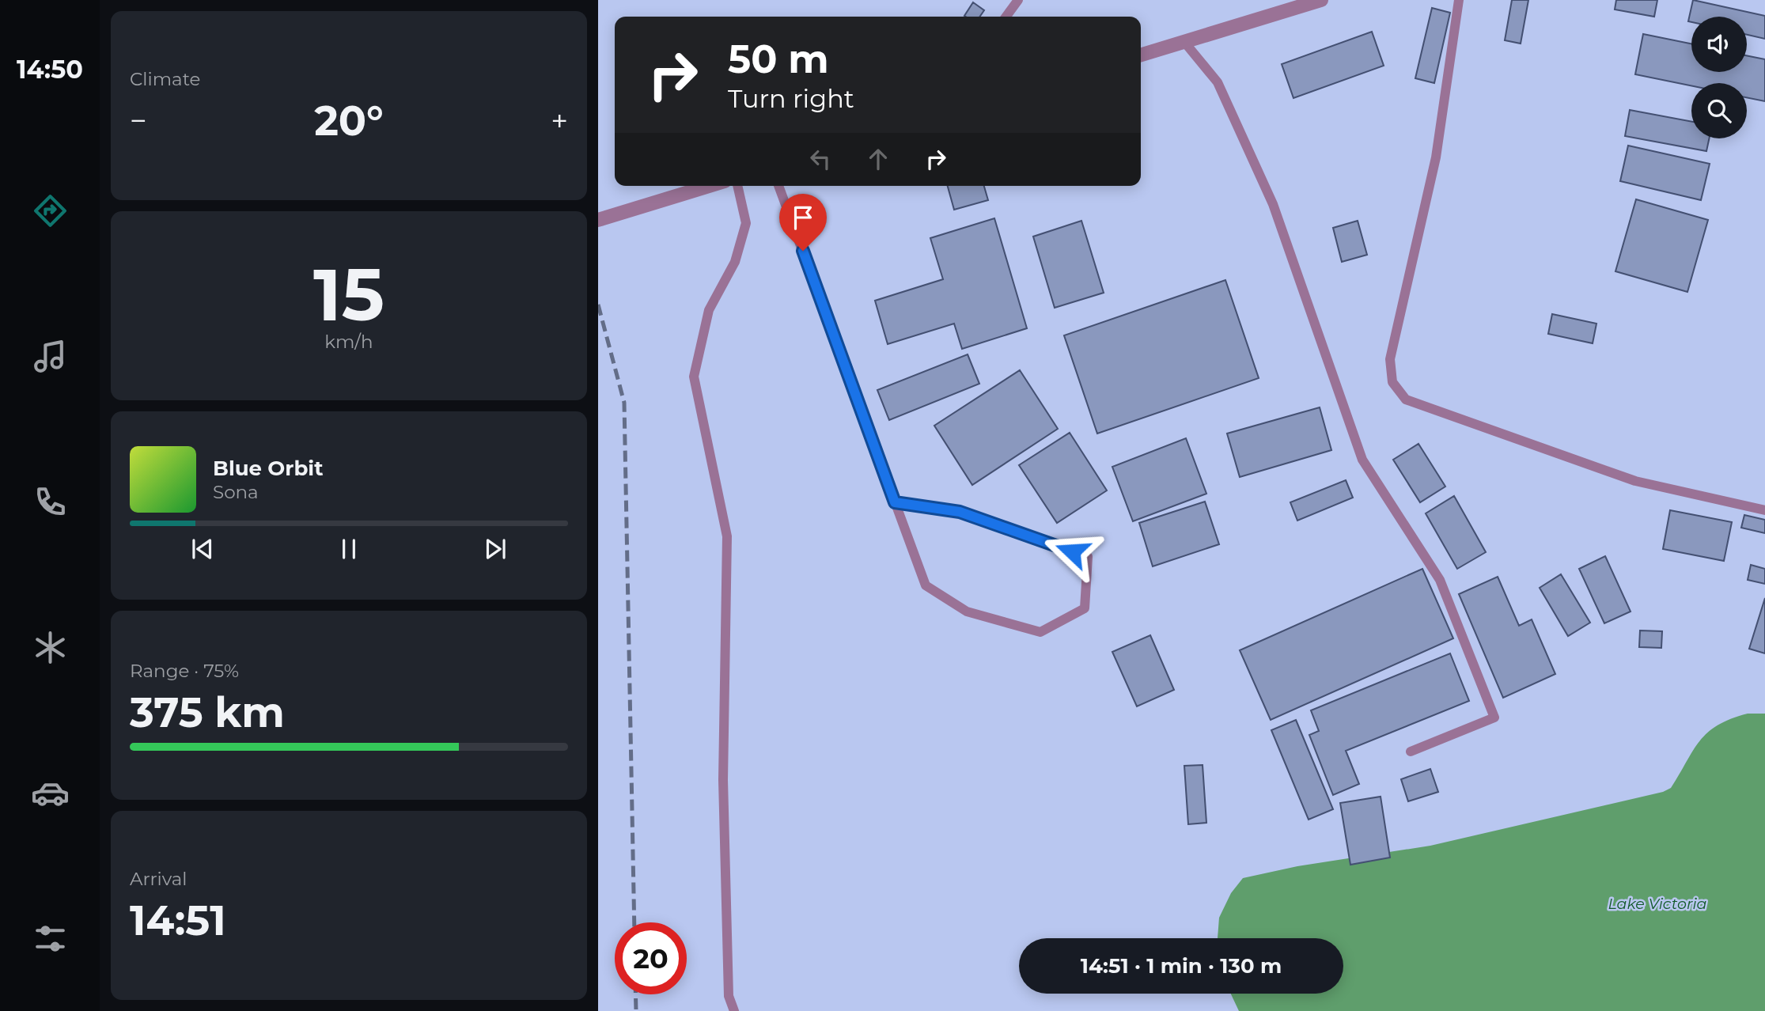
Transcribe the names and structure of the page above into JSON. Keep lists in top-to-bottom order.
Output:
{
  "water": ["Lake Victoria"],
  "page": {
    "tabs": "14:50",
    "tile": [
      "Climate",
      ["15", "km/h"],
      ["Range · 75%", "375 km"],
      ["Arrival", "14:51"]
    ],
    "turn": ["50 m", "Turn right"],
    "heat": ["−", "20°", "+"],
    "song": ["Blue Orbit", "Sona"],
    "limit": "20",
    "trip": "14:51 · 1 min · 130 m"
  }
}
